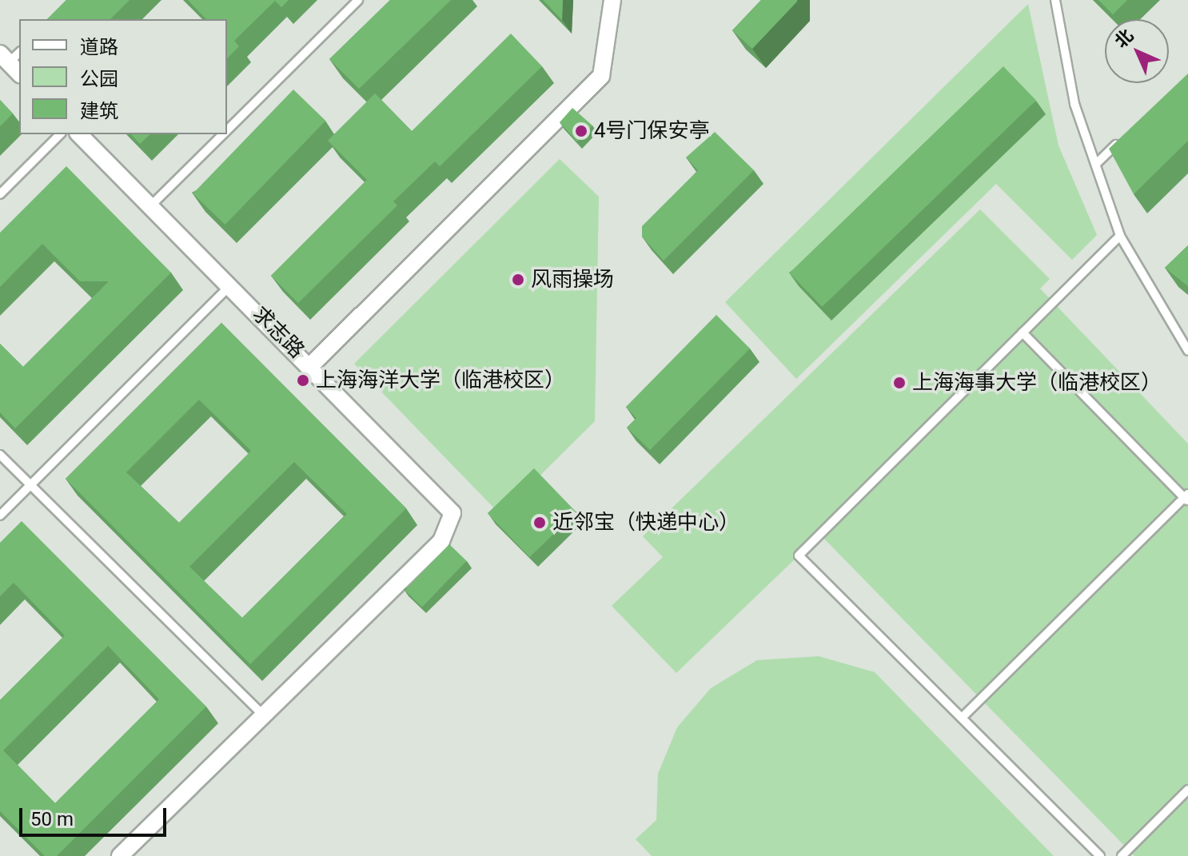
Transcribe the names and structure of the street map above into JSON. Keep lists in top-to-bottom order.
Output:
{
  "streets": {
    "street": ["求志路"]
  },
  "places": [
    "4号门保安亭",
    "风雨操场",
    "上海海洋大学（临港校区）",
    "上海海事大学（临港校区）",
    "近邻宝（快递中心）"
  ],
  "legend": ["道路", "公园", "建筑"],
  "scale_bar": "50 m",
  "north": "top left"
}
